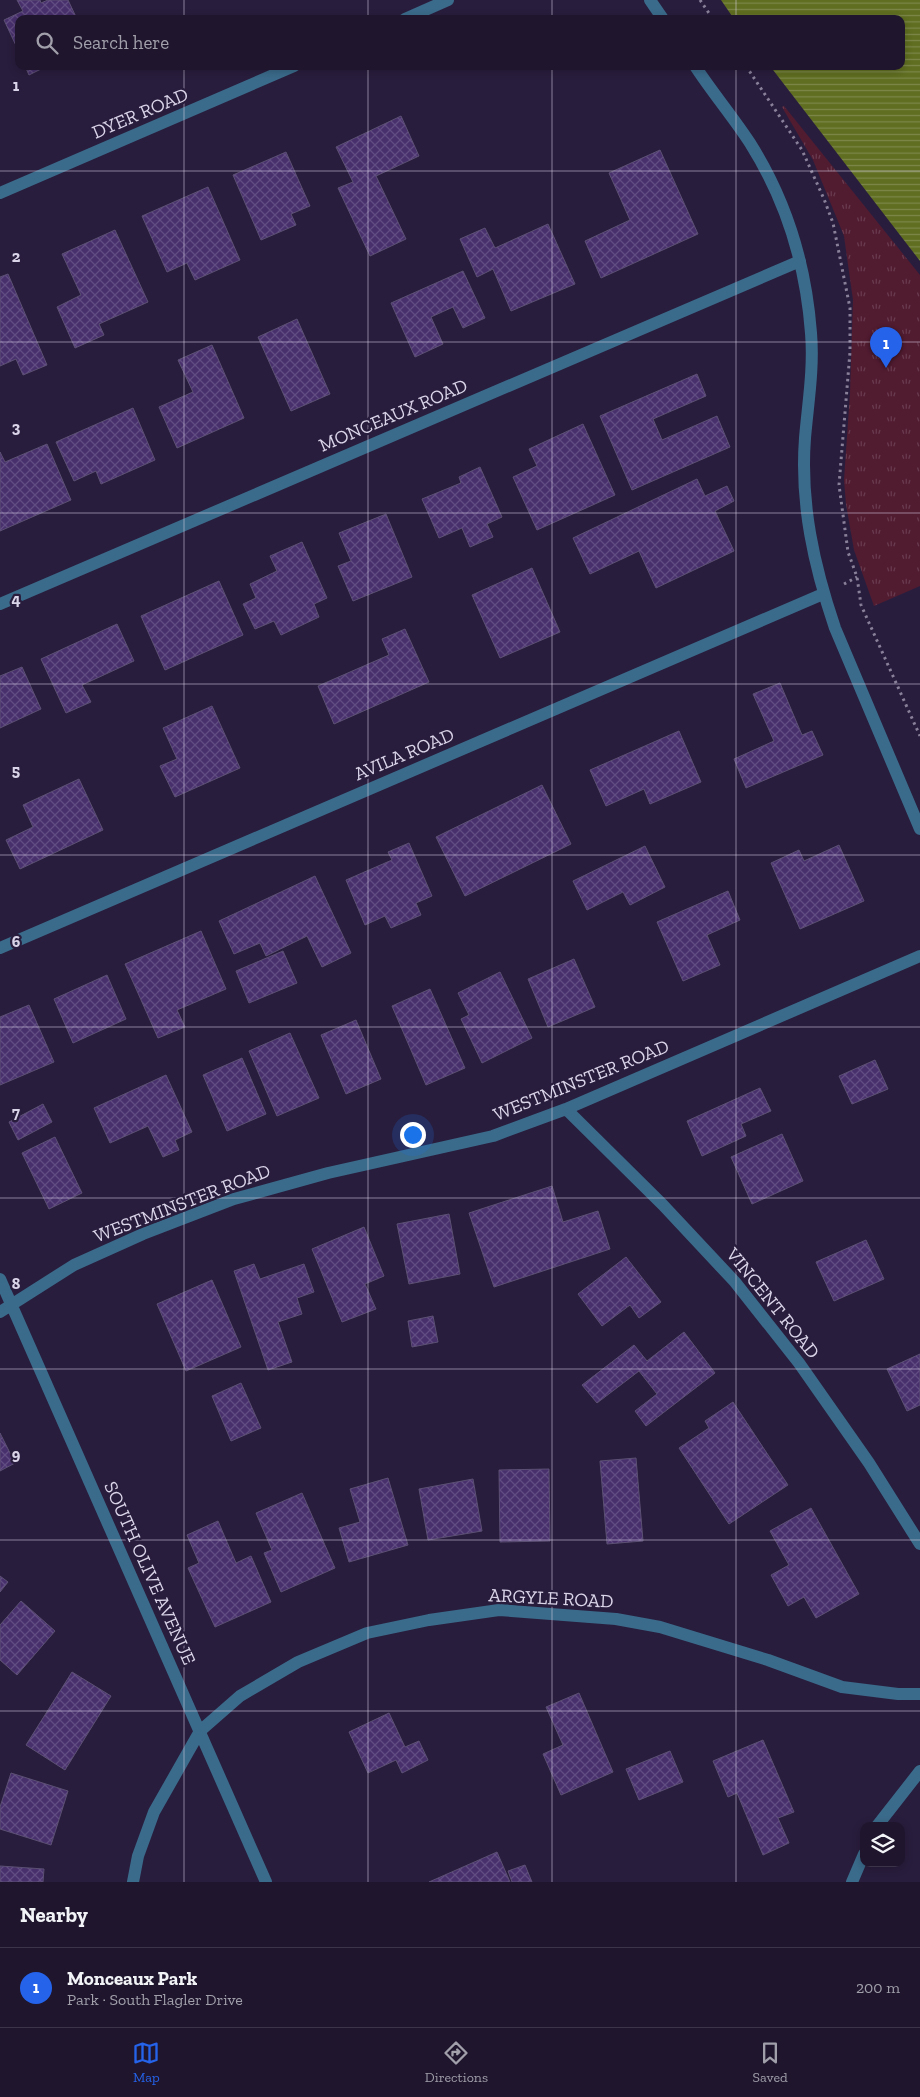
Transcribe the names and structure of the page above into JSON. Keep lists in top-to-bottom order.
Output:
{
  "streets": {
    "street": [
      "DYER ROAD",
      "MONCEAUX ROAD",
      "AVILA ROAD",
      "WESTMINSTER ROAD",
      "VINCENT ROAD",
      "SOUTH OLIVE AVENUE",
      "ARGYLE ROAD"
    ]
  },
  "crossings": [
    ["WESTMINSTER ROAD", "VINCENT ROAD"],
    ["WESTMINSTER ROAD", "SOUTH OLIVE AVENUE"],
    ["SOUTH OLIVE AVENUE", "ARGYLE ROAD"]
  ],
  "page": {
    "search": "Search here",
    "pins": "1",
    "heading": "Nearby",
    "list": [
      {
        "mark": "1",
        "name": "Monceaux Park",
        "note": "Park · South Flagler Drive",
        "value": "200 m"
      }
    ],
    "nav": ["Map", "Directions", "Saved"]
  },
  "grid": {
    "rows": [
      "1",
      "2",
      "3",
      "4",
      "5",
      "6",
      "7",
      "8",
      "9"
    ]
  }
}
